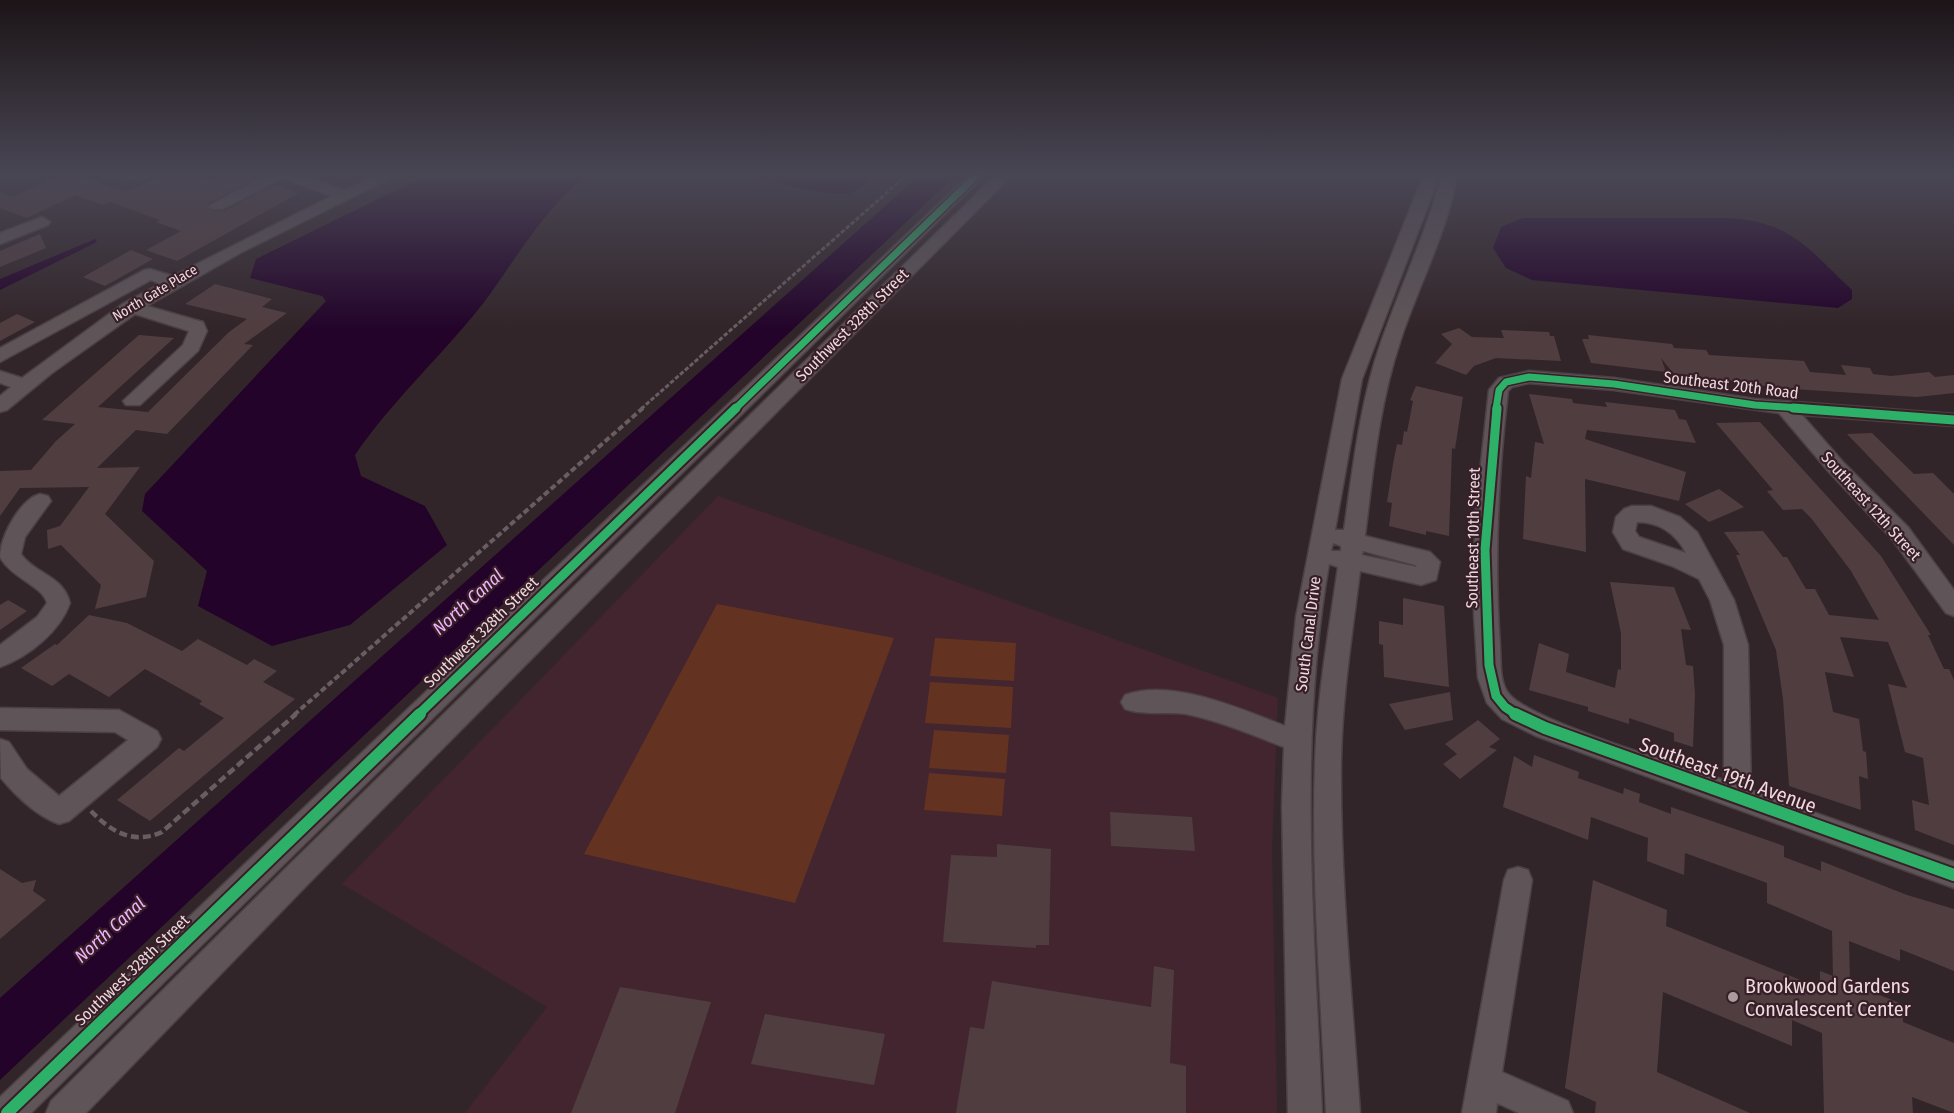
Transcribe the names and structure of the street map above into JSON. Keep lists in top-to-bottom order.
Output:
{
  "streets": {
    "street": [
      "North Gate Place",
      "Southwest 328th Street",
      "Southeast 20th Road",
      "Southeast 12th Street",
      "Southeast 10th Street",
      "South Canal Drive",
      "Southeast 19th Avenue"
    ]
  },
  "crossings": [
    ["Southeast 20th Road", "Southeast 12th Street"],
    ["Southeast 20th Road", "Southeast 10th Street"],
    ["Southeast 10th Street", "Southeast 19th Avenue"]
  ],
  "water": ["North Canal"],
  "places": ["Brookwood Gardens Convalescent Center"]
}
